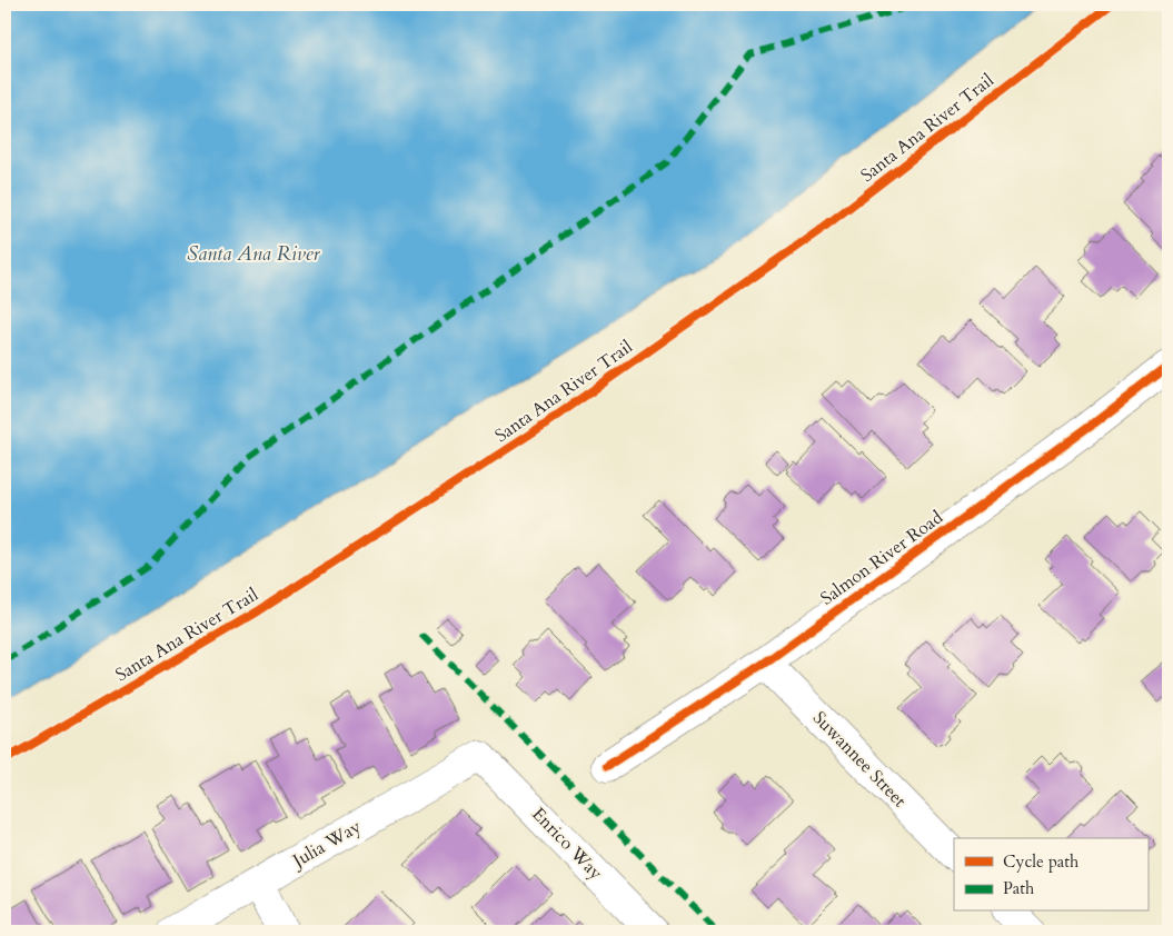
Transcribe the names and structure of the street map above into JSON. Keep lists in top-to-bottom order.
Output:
{
  "streets": {
    "street": [
      "Salmon River Road",
      "Suwannee Street",
      "Julia Way",
      "Enrico Way"
    ],
    "cycle path": ["Santa Ana River Trail"]
  },
  "crossings": [
    ["Salmon River Road", "Suwannee Street"],
    ["Julia Way", "Enrico Way"]
  ],
  "water": ["Santa Ana River"],
  "legend": ["Cycle path", "Path"]
}
